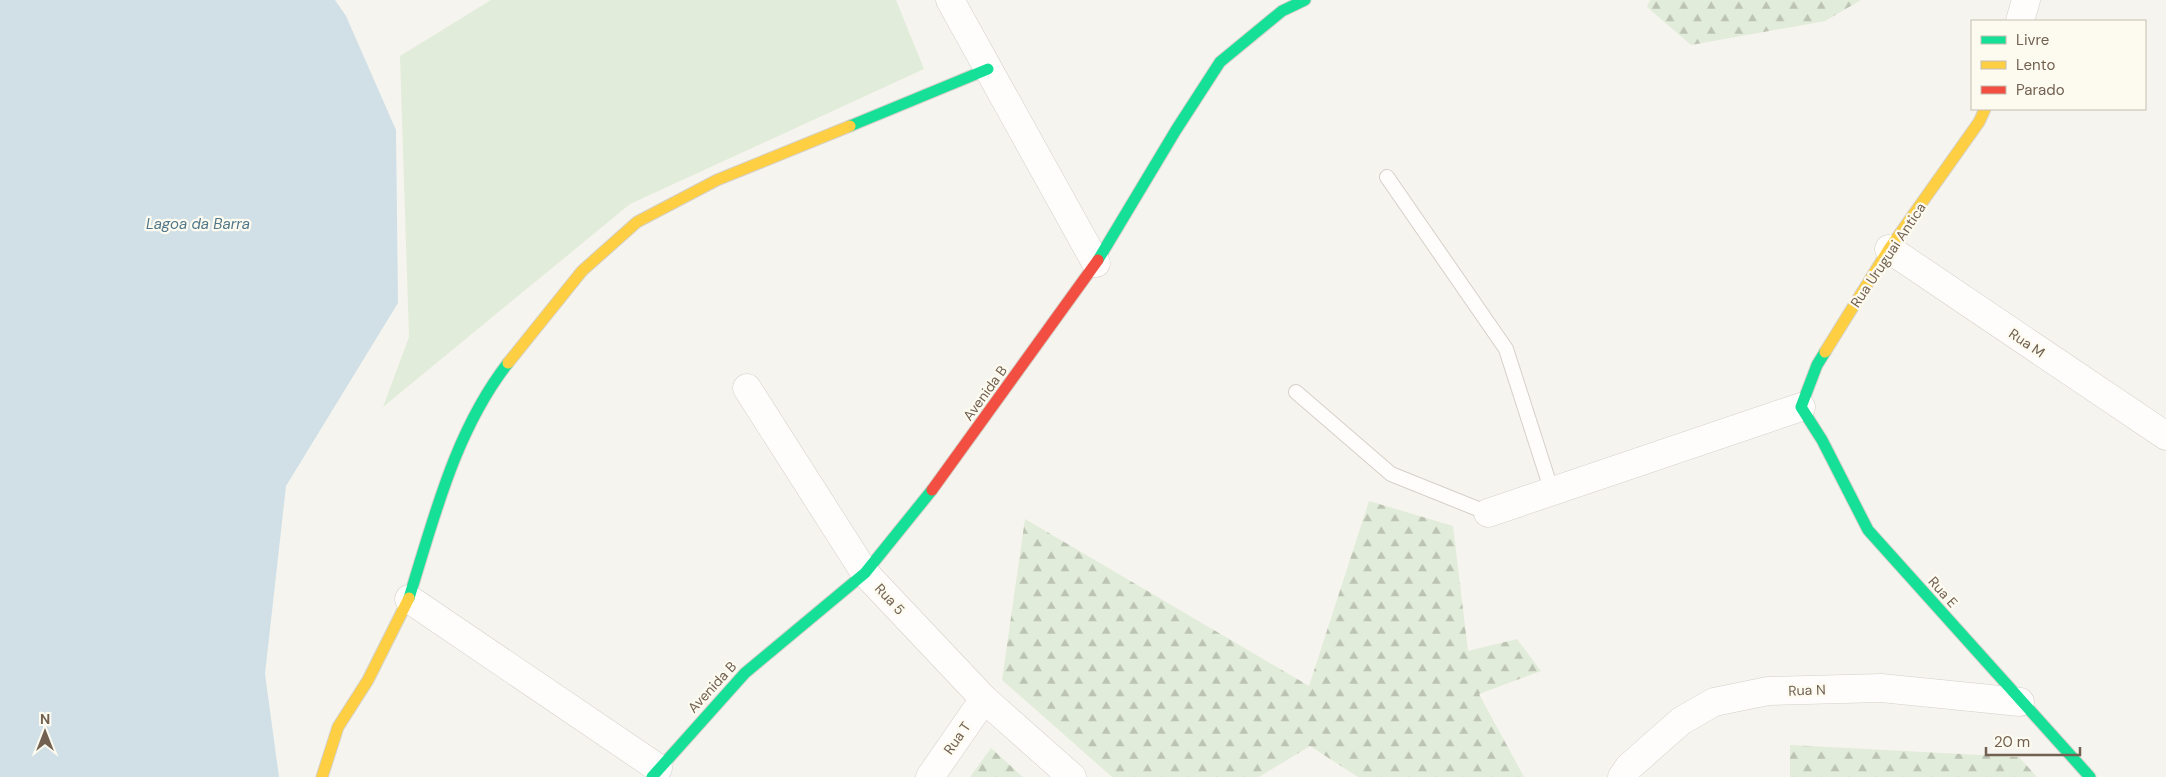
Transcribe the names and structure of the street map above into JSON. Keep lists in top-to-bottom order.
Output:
{
  "streets": {
    "street": [
      "Rua Uruguai Antica",
      "Rua M",
      "Avenida B",
      "Rua E",
      "Rua 5",
      "Rua N",
      "Rua T"
    ]
  },
  "crossings": [
    ["Rua Uruguai Antica", "Rua M"],
    ["Rua Uruguai Antica", "Rua E"],
    ["Avenida B", "Rua 5"],
    ["Rua E", "Rua N"],
    ["Rua 5", "Rua T"]
  ],
  "water": ["Lagoa da Barra"],
  "legend": ["Livre", "Lento", "Parado"],
  "scale_bar": "20 m",
  "north": "top"
}
